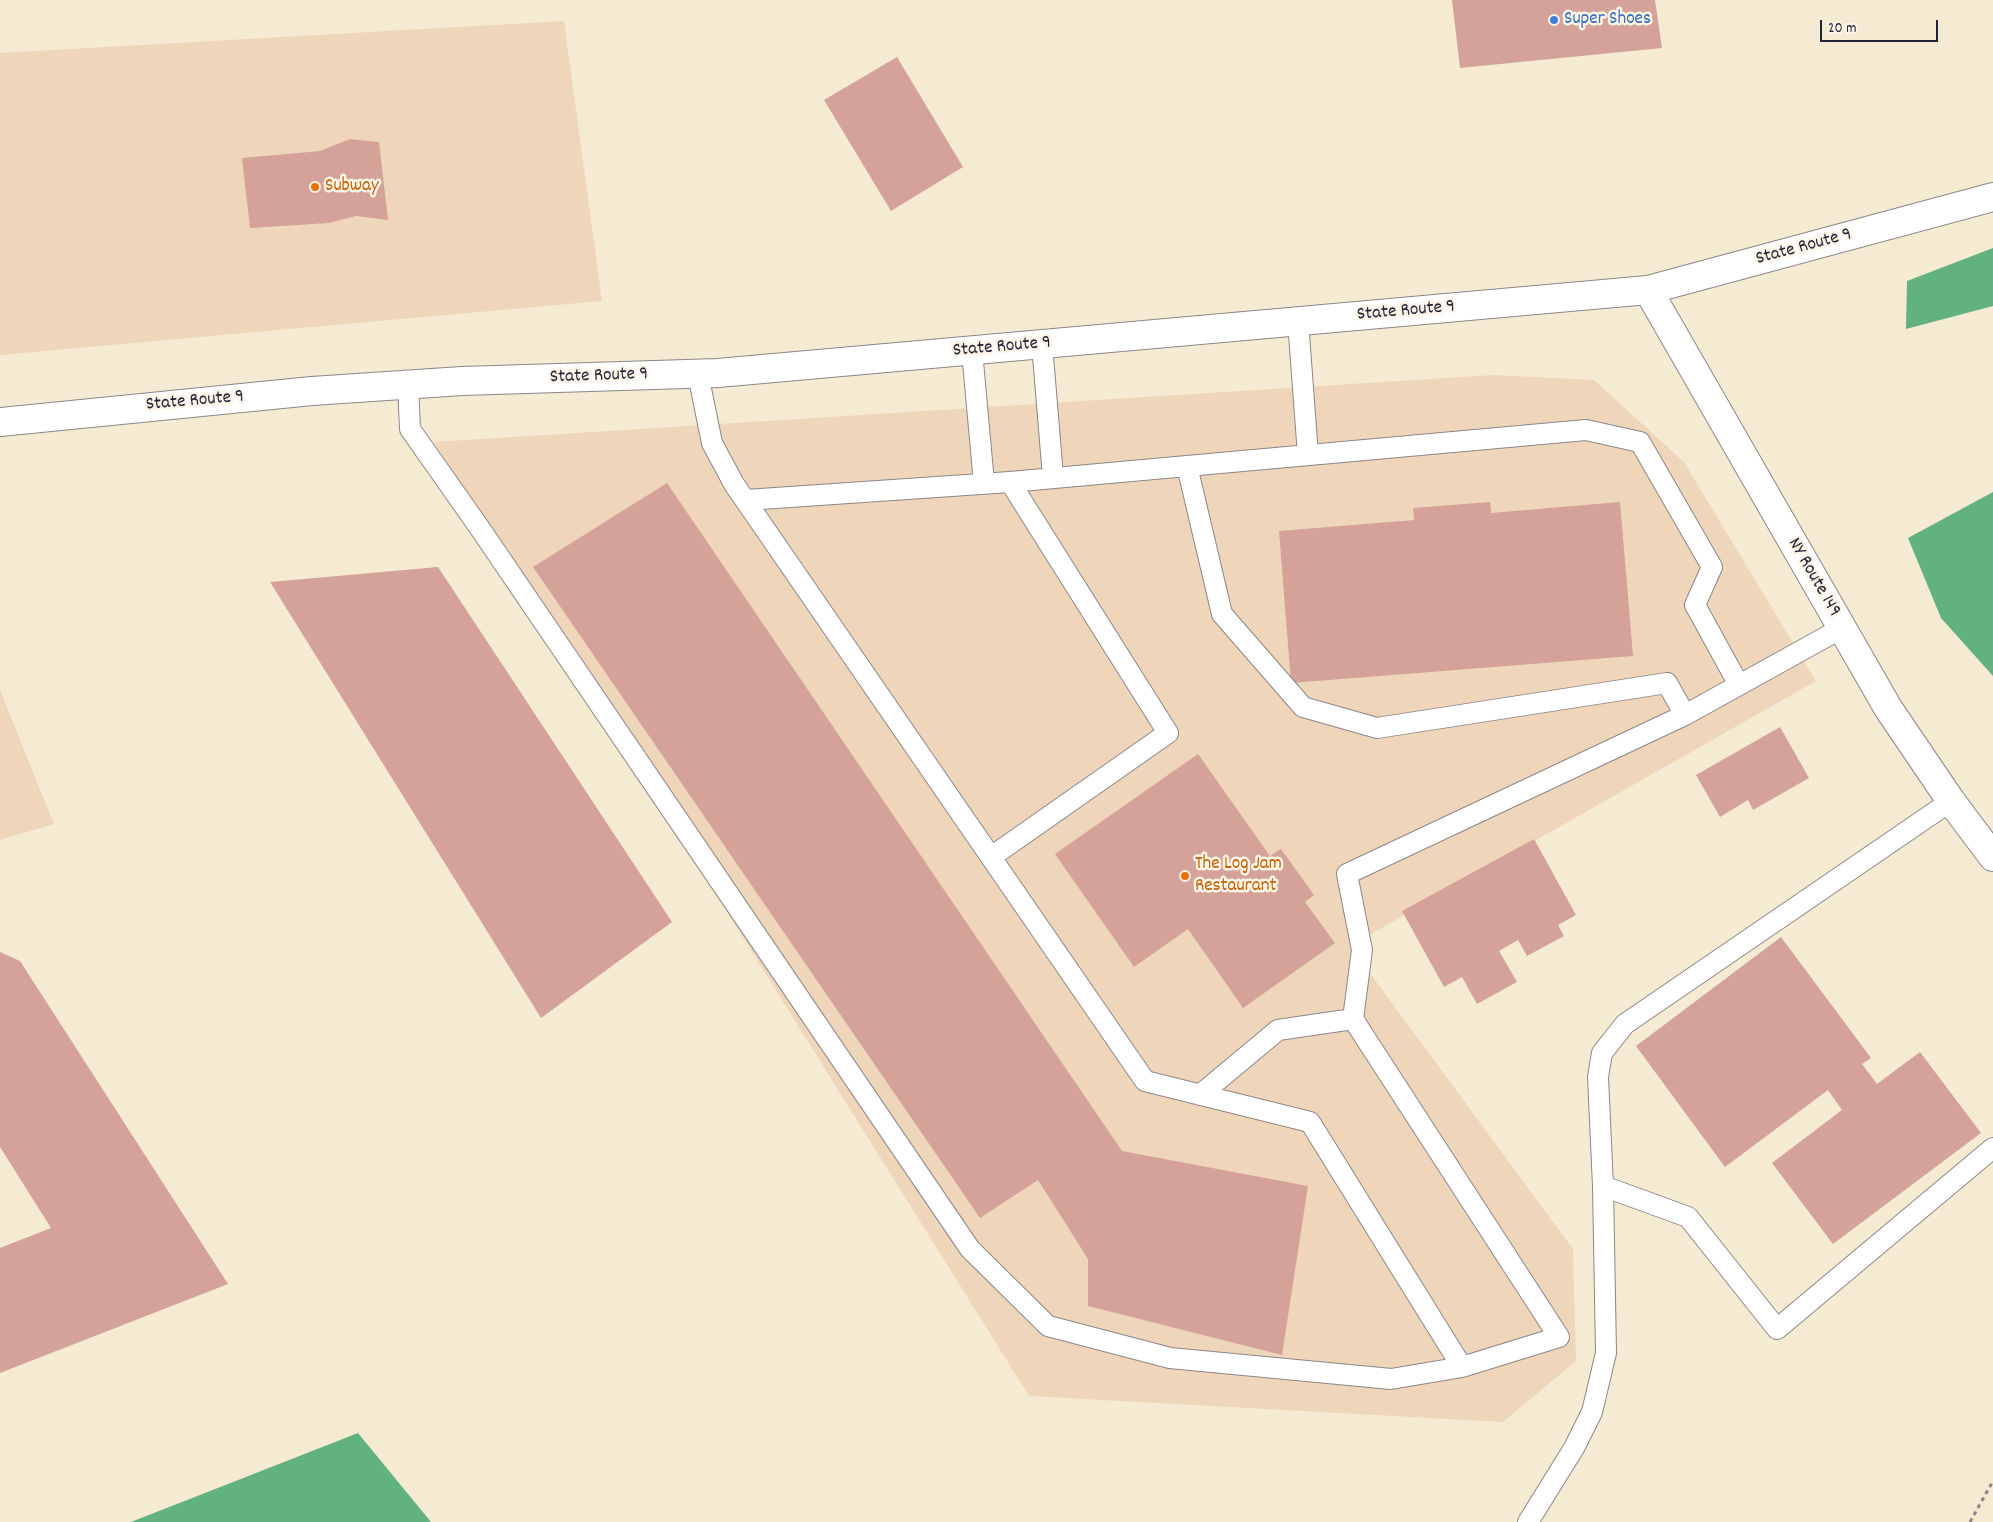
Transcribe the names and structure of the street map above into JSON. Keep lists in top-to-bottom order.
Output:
{
  "streets": {
    "main road": ["State Route 9", "NY Route 149"]
  },
  "crossings": [
    ["State Route 9", "NY Route 149"]
  ],
  "places": ["Super Shoes", "Subway", "The Log Jam Restaurant"],
  "scale_bar": "20 m"
}
